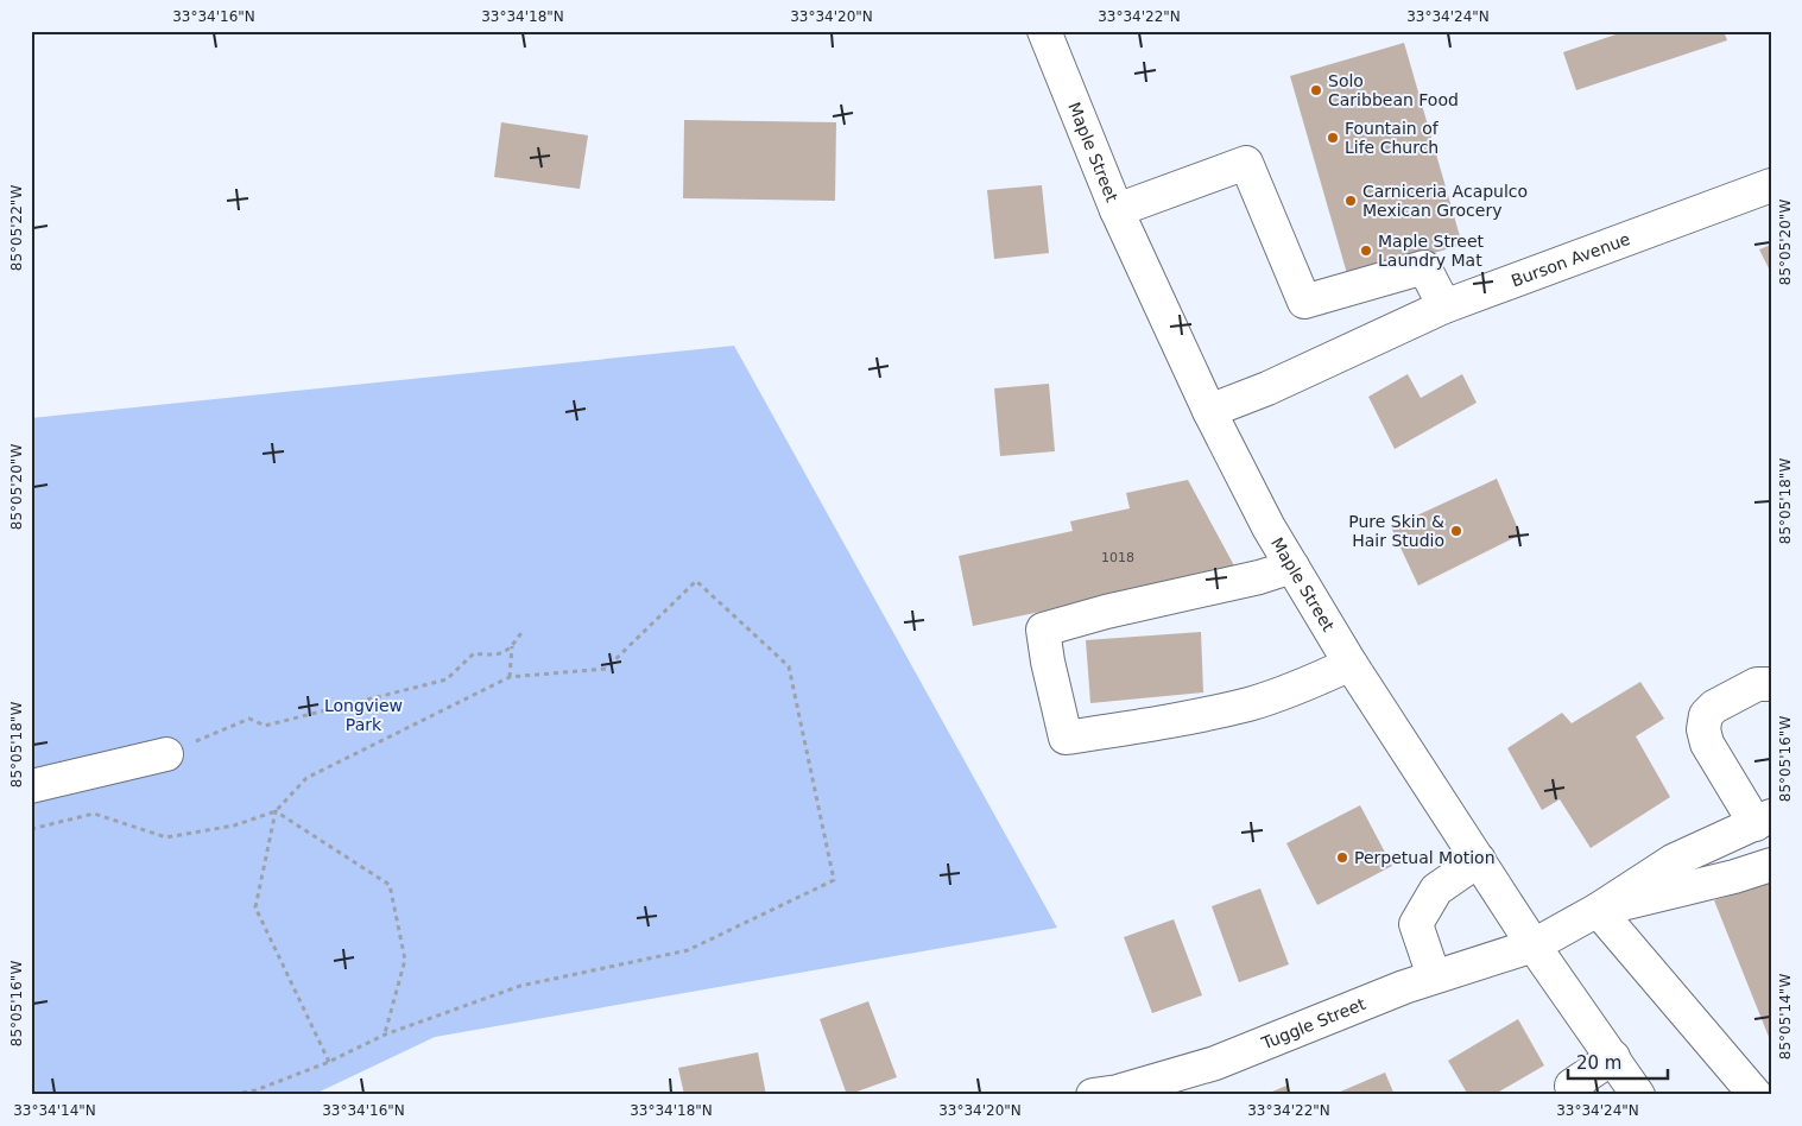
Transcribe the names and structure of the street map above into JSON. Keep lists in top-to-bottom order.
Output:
{
  "streets": {
    "main road": ["Maple Street", "Burson Avenue", "Tuggle Street"]
  },
  "crossings": [
    ["Maple Street", "Burson Avenue"],
    ["Maple Street", "Tuggle Street"]
  ],
  "parks": ["Longview Park"],
  "places": [
    "Solo Caribbean Food",
    "Fountain of Life Church",
    "Carniceria Acapulco Mexican Grocery",
    "Maple Street Laundry Mat",
    "Pure Skin & Hair Studio",
    "Perpetual Motion"
  ],
  "house_numbers": ["1018"],
  "scale_bar": "20 m",
  "coordinates": [
    "33°34'16\"N",
    "33°34'18\"N",
    "33°34'20\"N",
    "33°34'22\"N",
    "33°34'24\"N",
    "85°05'22\"W",
    "85°05'20\"W",
    "85°05'18\"W",
    "85°05'16\"W",
    "85°05'14\"W",
    "33°34'14\"N"
  ]
}
